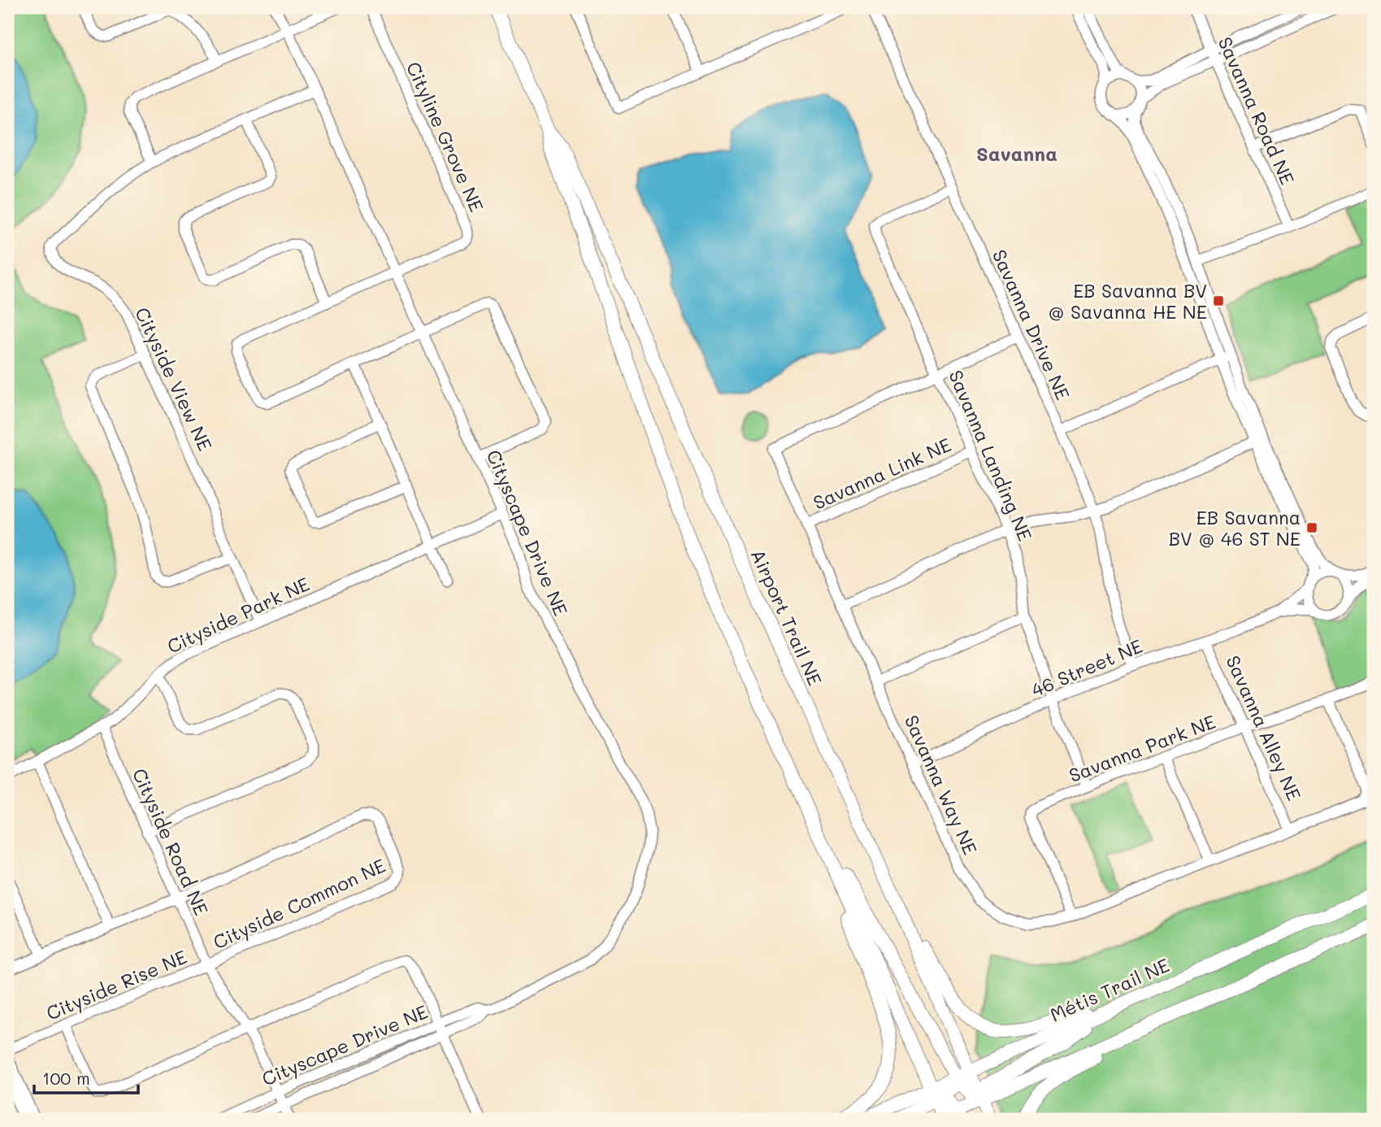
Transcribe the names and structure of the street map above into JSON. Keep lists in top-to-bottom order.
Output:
{
  "streets": {
    "main road": ["Airport Trail NE", "Métis Trail NE"],
    "street": [
      "Savanna Road NE",
      "Cityline Grove NE",
      "Savanna Drive NE",
      "Cityside View NE",
      "Savanna Landing NE",
      "Savanna Link NE",
      "Cityscape Drive NE",
      "Cityside Park NE",
      "46 Street NE",
      "Savanna Alley NE",
      "Savanna Park NE",
      "Savanna Way NE",
      "Cityside Road NE",
      "Cityside Common NE",
      "Cityside Rise NE"
    ]
  },
  "crossings": [
    ["Cityline Grove NE", "Cityscape Drive NE"],
    ["Savanna Drive NE", "Savanna Landing NE"],
    ["Savanna Drive NE", "46 Street NE"],
    ["Savanna Drive NE", "Savanna Way NE"],
    ["Cityside View NE", "Cityscape Drive NE"],
    ["Cityside View NE", "Cityside Park NE"],
    ["Savanna Landing NE", "Savanna Link NE"],
    ["Savanna Landing NE", "46 Street NE"],
    ["Savanna Landing NE", "Savanna Park NE"],
    ["Savanna Landing NE", "Savanna Way NE"],
    ["Savanna Link NE", "Savanna Way NE"],
    ["Cityscape Drive NE", "Cityside Park NE"],
    ["Cityscape Drive NE", "Cityside Road NE"],
    ["Cityside Park NE", "Cityside Road NE"],
    ["Airport Trail NE", "Métis Trail NE"],
    ["46 Street NE", "Savanna Alley NE"],
    ["46 Street NE", "Savanna Way NE"],
    ["Savanna Alley NE", "Savanna Park NE"],
    ["Savanna Alley NE", "Savanna Way NE"],
    ["Savanna Park NE", "Savanna Way NE"],
    ["Cityside Road NE", "Cityside Common NE"],
    ["Cityside Road NE", "Cityside Rise NE"],
    ["Cityside Common NE", "Cityside Rise NE"]
  ],
  "districts": ["Savanna"],
  "places": {
    "transit": ["EB Savanna BV @ Savanna HE NE", "EB Savanna BV @ 46 ST NE"]
  },
  "scale_bar": "100 m"
}
